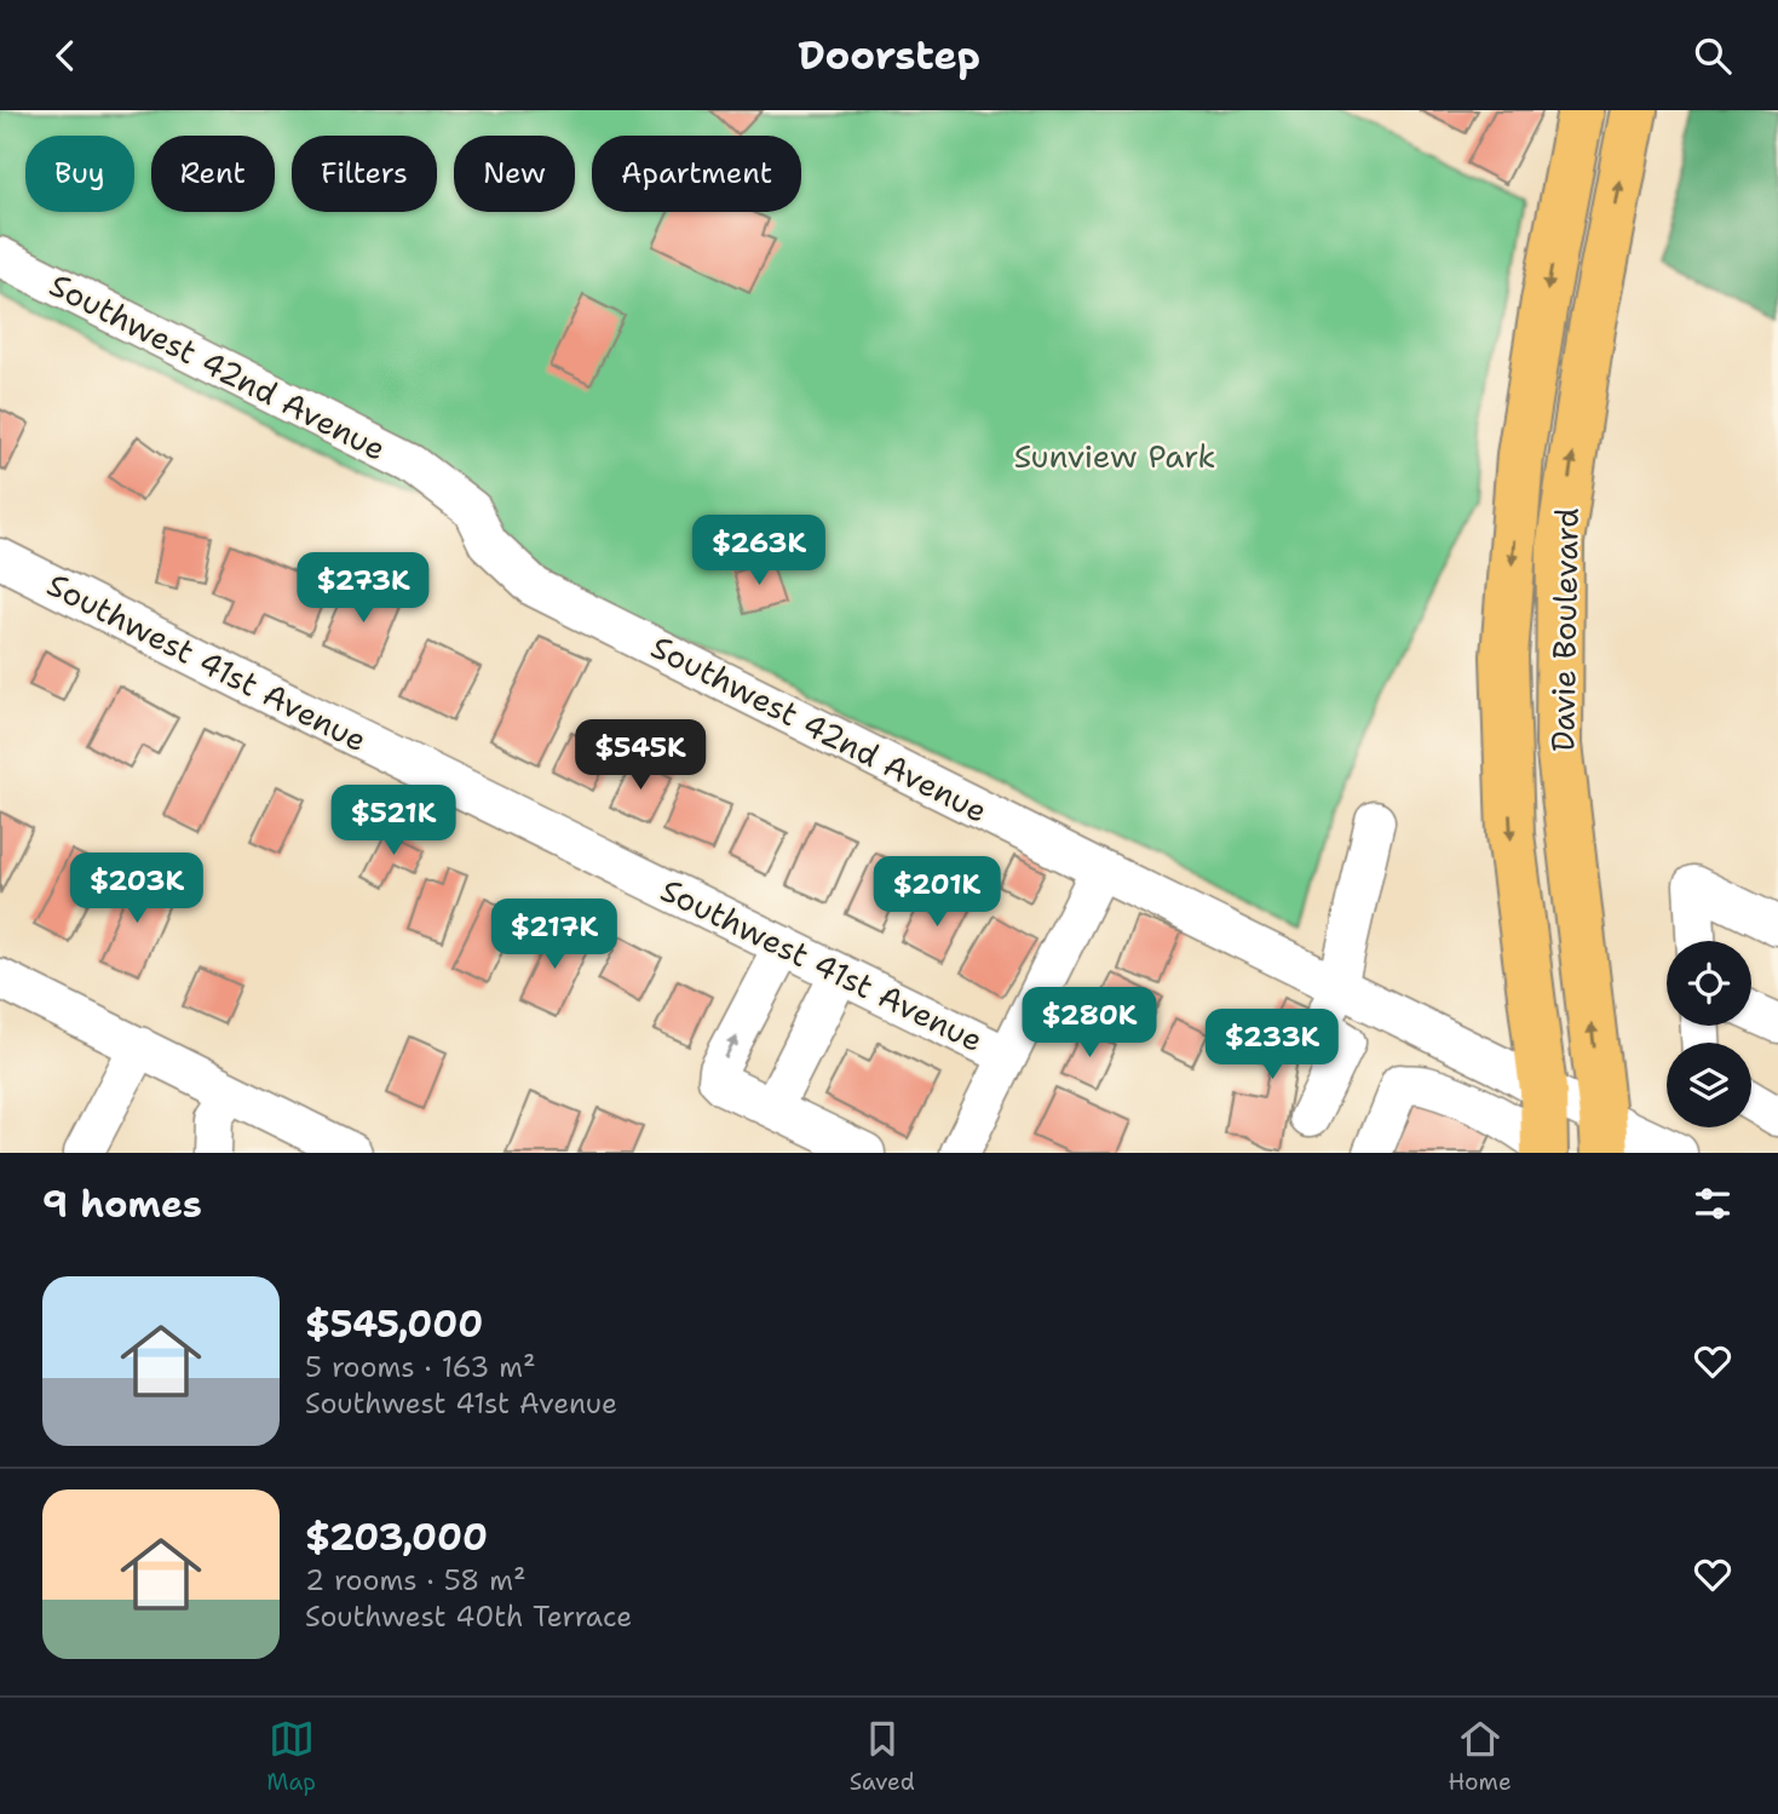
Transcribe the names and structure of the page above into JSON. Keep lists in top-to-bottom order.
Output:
{
  "streets": {
    "main road": ["Davie Boulevard"],
    "street": ["Southwest 42nd Avenue", "Southwest 41st Avenue"]
  },
  "crossings": [
    ["Southwest 42nd Avenue", "Davie Boulevard"]
  ],
  "parks": ["Sunview Park"],
  "page": {
    "header": "Doorstep",
    "chip": [
      "Buy",
      "Rent",
      "Filters",
      "New",
      "Apartment"
    ],
    "price": [
      "$263K",
      "$273K",
      "$545K",
      "$521K",
      "$203K",
      "$201K",
      "$217K",
      "$280K",
      "$233K"
    ],
    "heading": "9 homes",
    "list": [
      {
        "name": "$545,000",
        "note": "5 rooms · 163 m² · Southwest 41st Avenue"
      },
      {
        "name": "$203,000",
        "note": "2 rooms · 58 m² · Southwest 40th Terrace"
      }
    ],
    "tabs": ["Map", "Saved", "Home"]
  }
}
